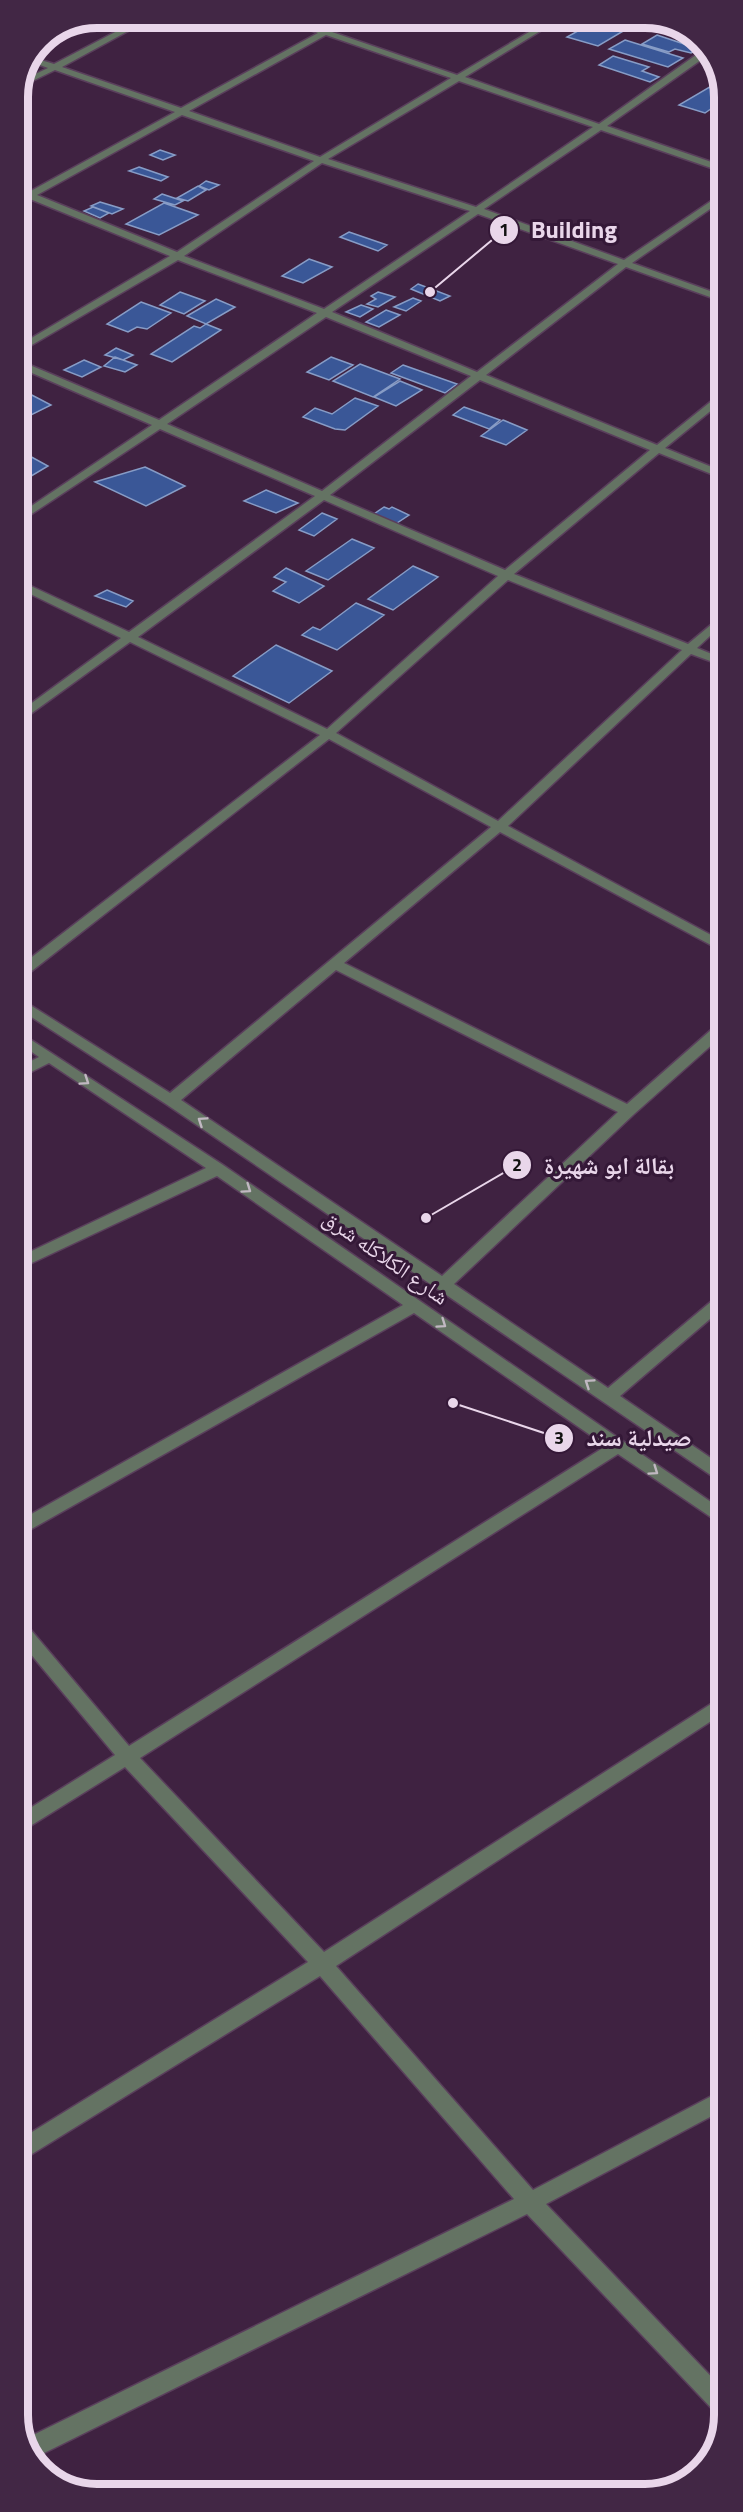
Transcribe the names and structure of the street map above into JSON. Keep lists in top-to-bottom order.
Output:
{
  "streets": {
    "street": ["شارع الكلاكله شرق"]
  },
  "places": ["Building", "بقالة ابو شهيرة", "صيدلية سند"]
}
